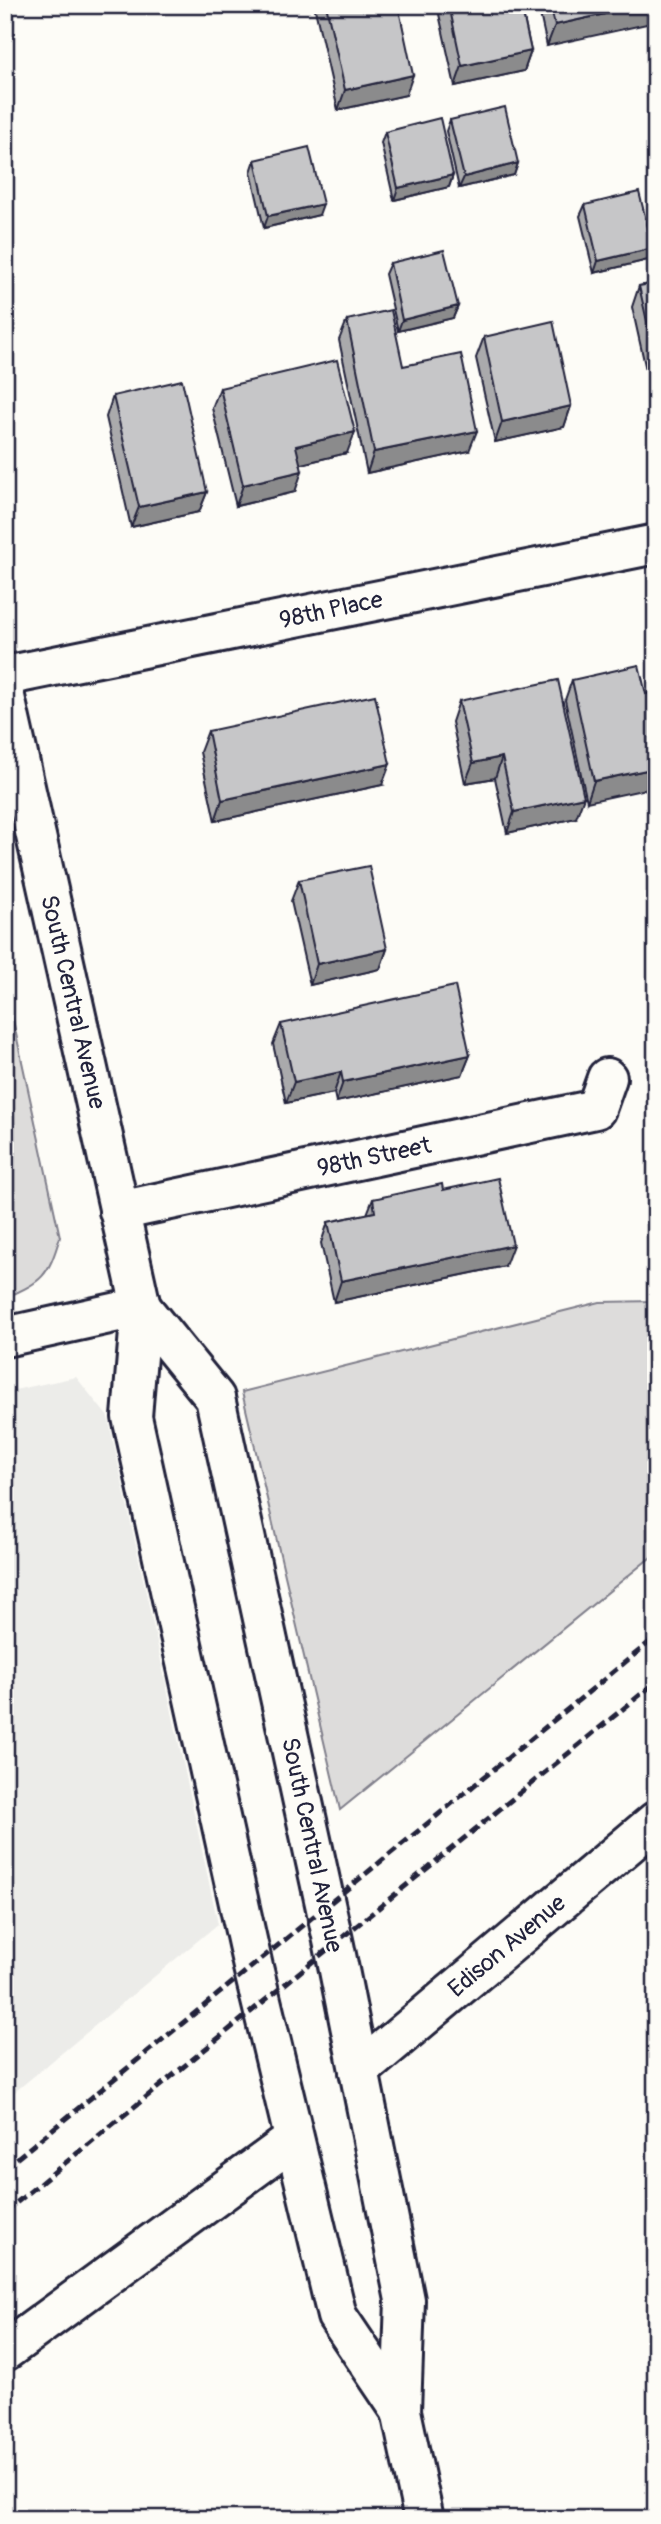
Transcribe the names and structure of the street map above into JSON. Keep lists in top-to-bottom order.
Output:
{
  "streets": {
    "street": [
      "98th Place",
      "South Central Avenue",
      "98th Street",
      "Edison Avenue"
    ]
  },
  "crossings": [
    ["South Central Avenue", "98th Street"],
    ["South Central Avenue", "Edison Avenue"]
  ]
}
